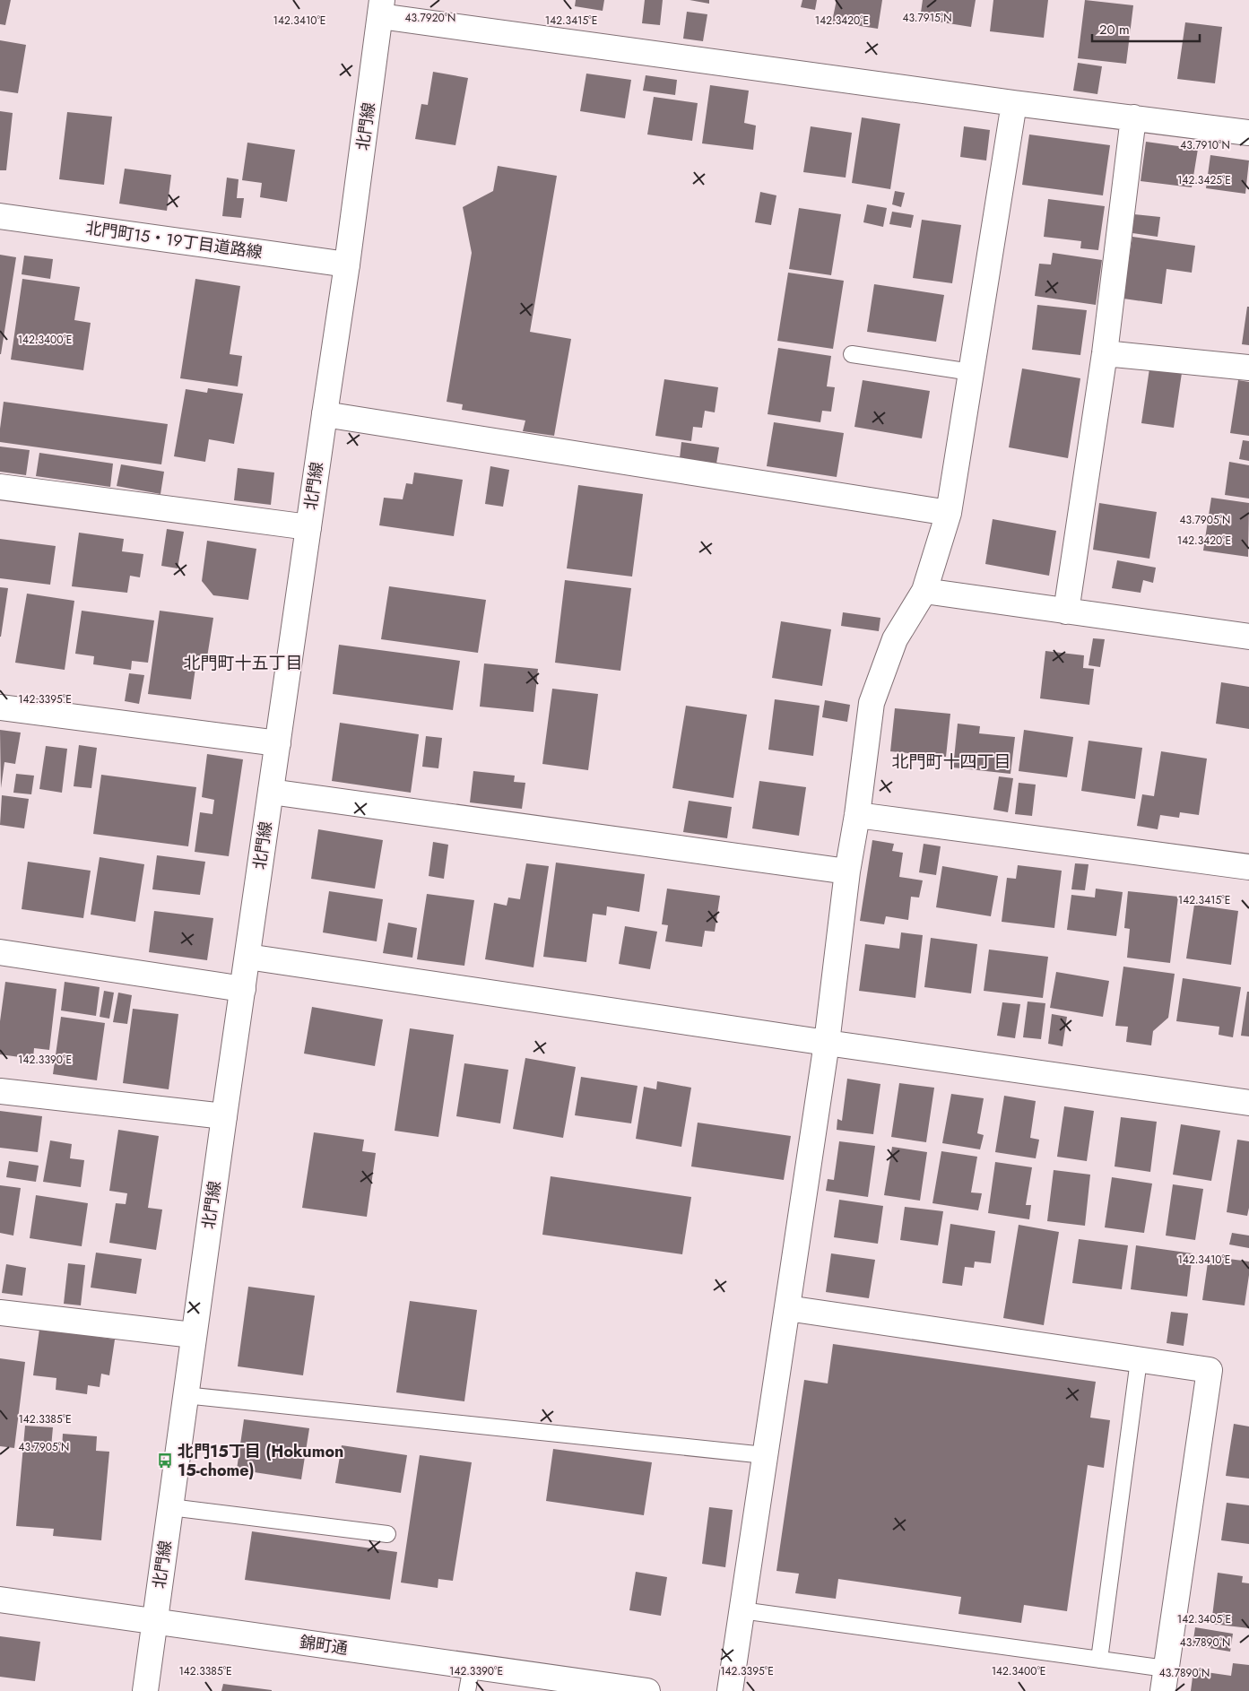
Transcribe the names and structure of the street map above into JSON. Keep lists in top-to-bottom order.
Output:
{
  "streets": {
    "street": ["北門線", "北門町15・19丁目道路線", "錦町通"]
  },
  "crossings": [
    ["北門線", "北門町15・19丁目道路線"],
    ["北門線", "錦町通"]
  ],
  "districts": ["北門町十五丁目", "北門町十四丁目"],
  "places": {
    "bus stop": ["北門15丁目 (Hokumon 15-chome)"]
  },
  "scale_bar": "20 m",
  "coordinates": [
    "43.7920°N",
    "43.7915°N",
    "142.3410°E",
    "142.3415°E",
    "142.3420°E",
    "43.7910°N",
    "142.3425°E",
    "142.3400°E",
    "43.7905°N",
    "142.3395°E",
    "142.3390°E",
    "142.3385°E",
    "142.3405°E",
    "43.7890°N"
  ]
}
